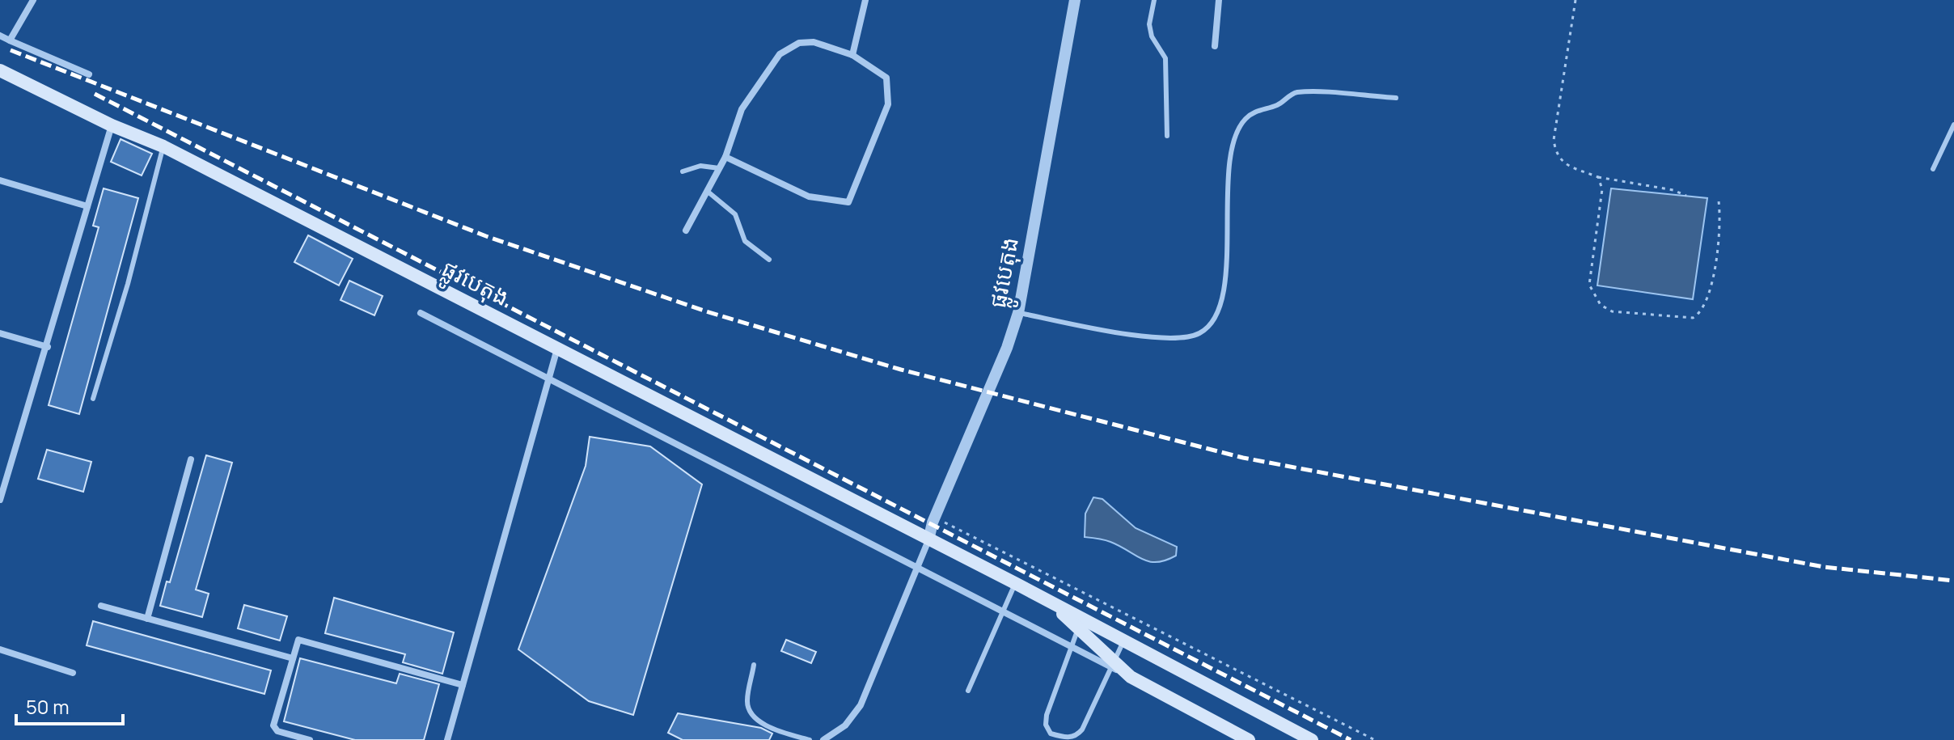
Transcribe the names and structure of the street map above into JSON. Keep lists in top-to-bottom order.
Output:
{
  "streets": {
    "main road": ["ផ្លូវបេតុង"]
  },
  "scale_bar": "50 m"
}
